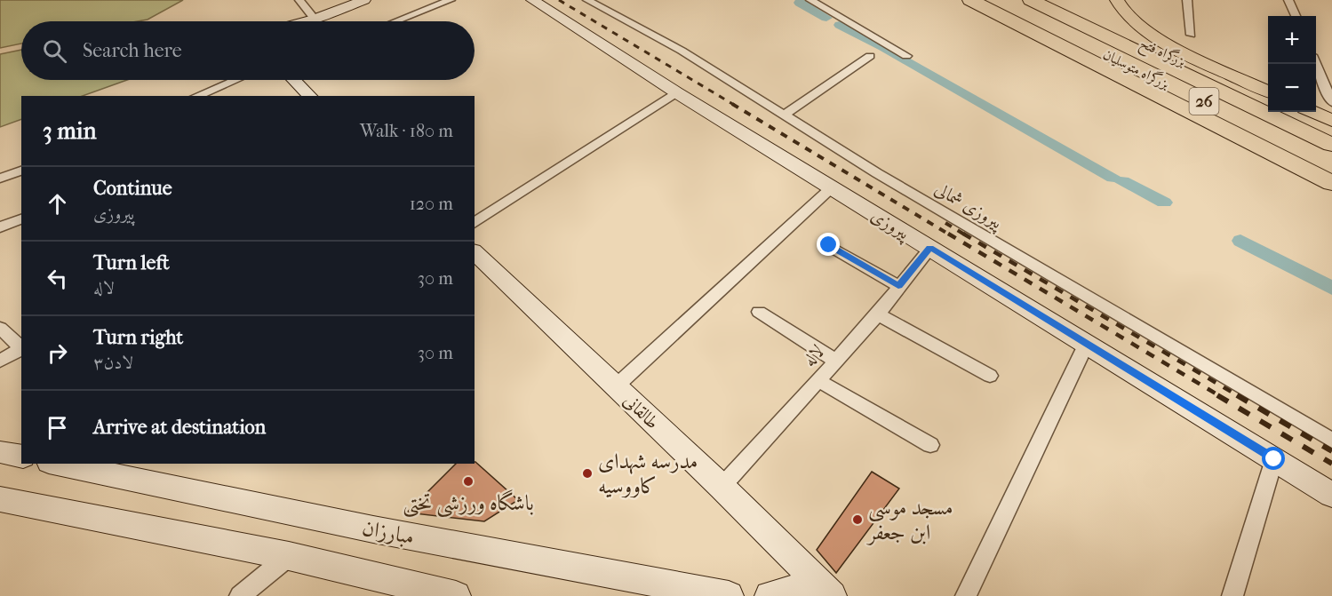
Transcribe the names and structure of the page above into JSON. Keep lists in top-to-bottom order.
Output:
{
  "streets": {
    "highway": ["بزرگراه فتح", "بزرگراه متوسلیان", "26"],
    "street": [
      "پیروزی شمالی",
      "پیروزی",
      "لاله",
      "طالقانی",
      "مبارزان"
    ]
  },
  "crossings": [
    ["پیروزی", "لاله"],
    ["لاله", "طالقانی"]
  ],
  "places": ["مدرسه شهدای کاووسیه", "باشگاه ورزشی تختی", "مسجد موسی ابن جعفر"],
  "page": {
    "map_buttons": ["+", "−"],
    "search": "Search here",
    "heading": ["3 min", "Walk · 180 m"],
    "list": [
      ["Continue", "پیروزی", "120 m"],
      ["Turn left", "لاله", "30 m"],
      ["Turn right", "لادن۳", "30 m"],
      "Arrive at destination"
    ]
  }
}
